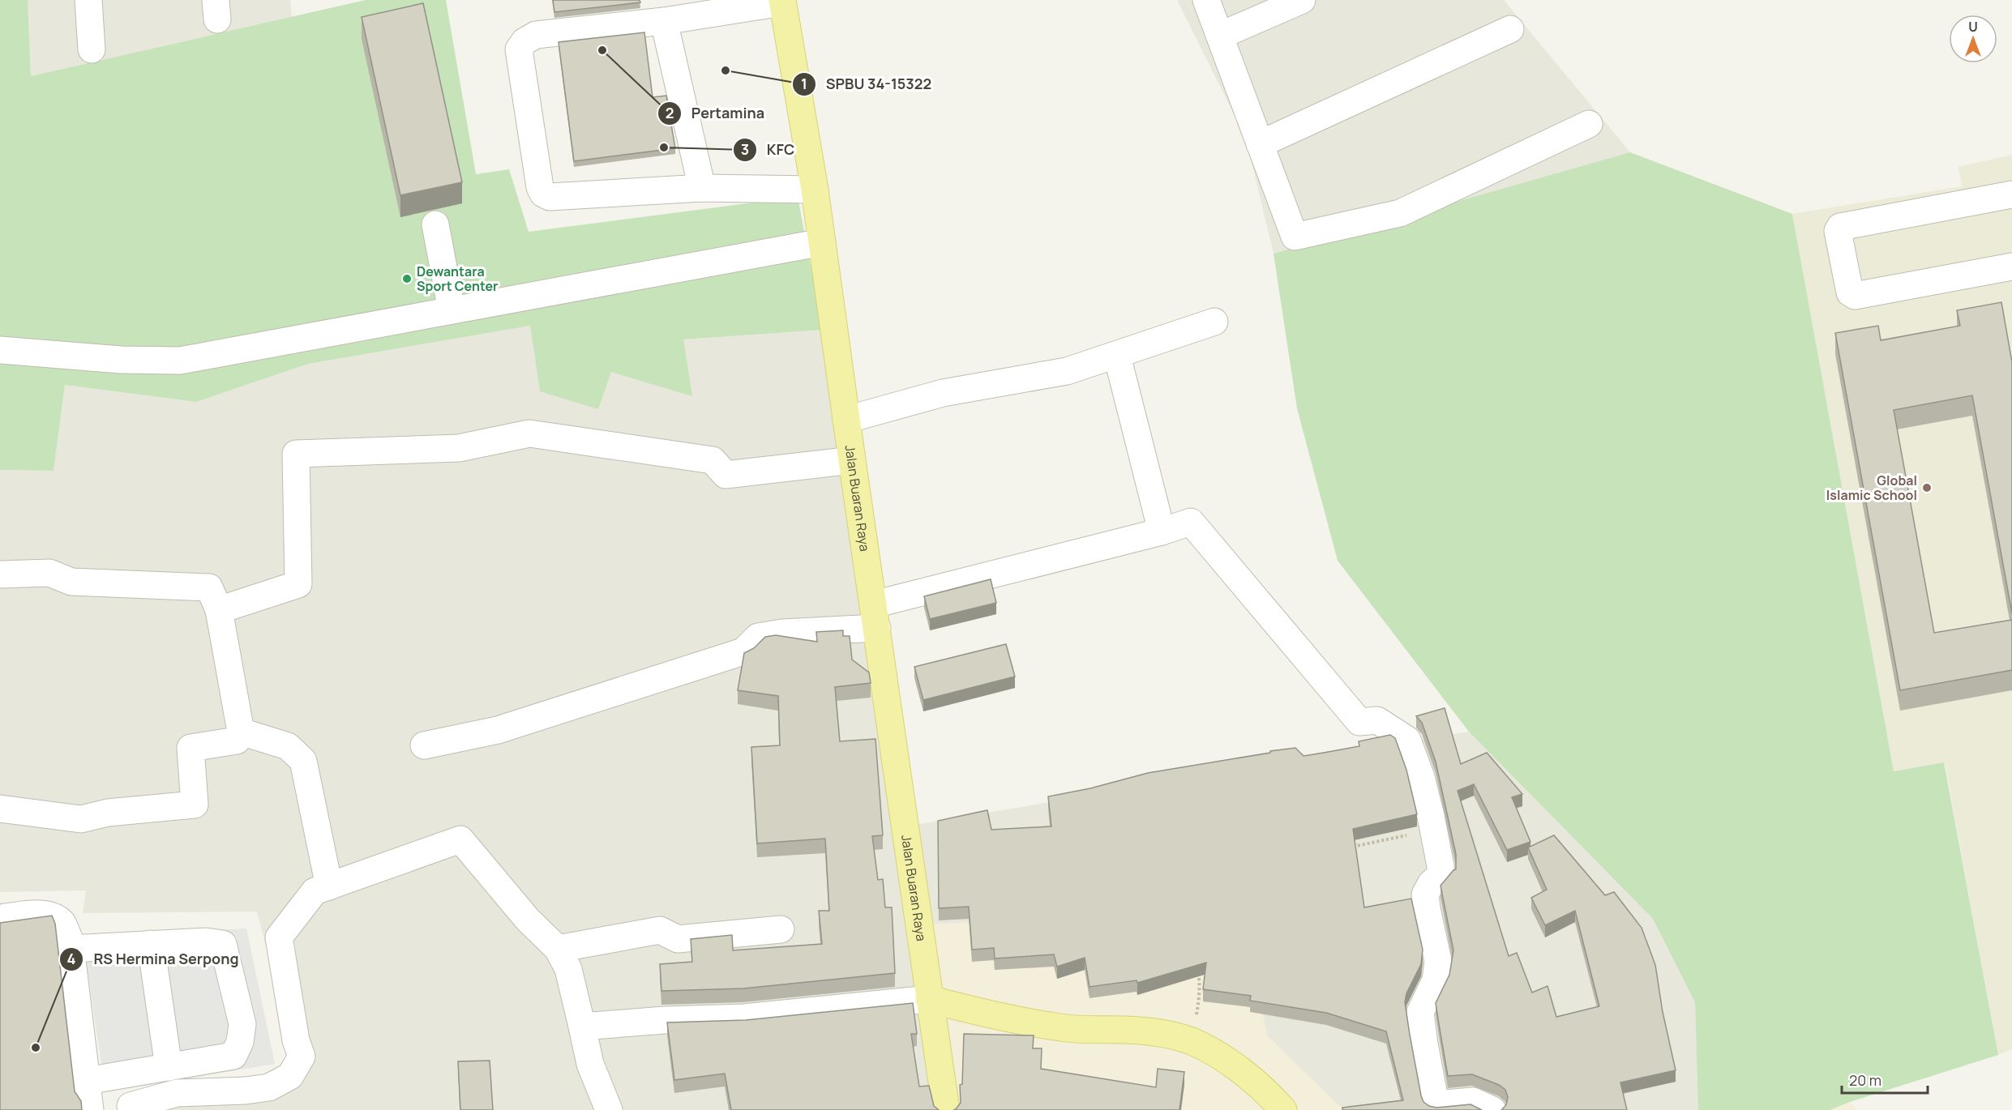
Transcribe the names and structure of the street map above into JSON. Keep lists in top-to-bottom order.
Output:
{
  "streets": {
    "main road": ["Jalan Buaran Raya"]
  },
  "places": [
    "Pertamina",
    "SPBU 34-15322",
    "KFC",
    "Dewantara Sport Center",
    "Global Islamic School",
    "RS Hermina Serpong"
  ],
  "scale_bar": "20 m",
  "north": "top"
}
